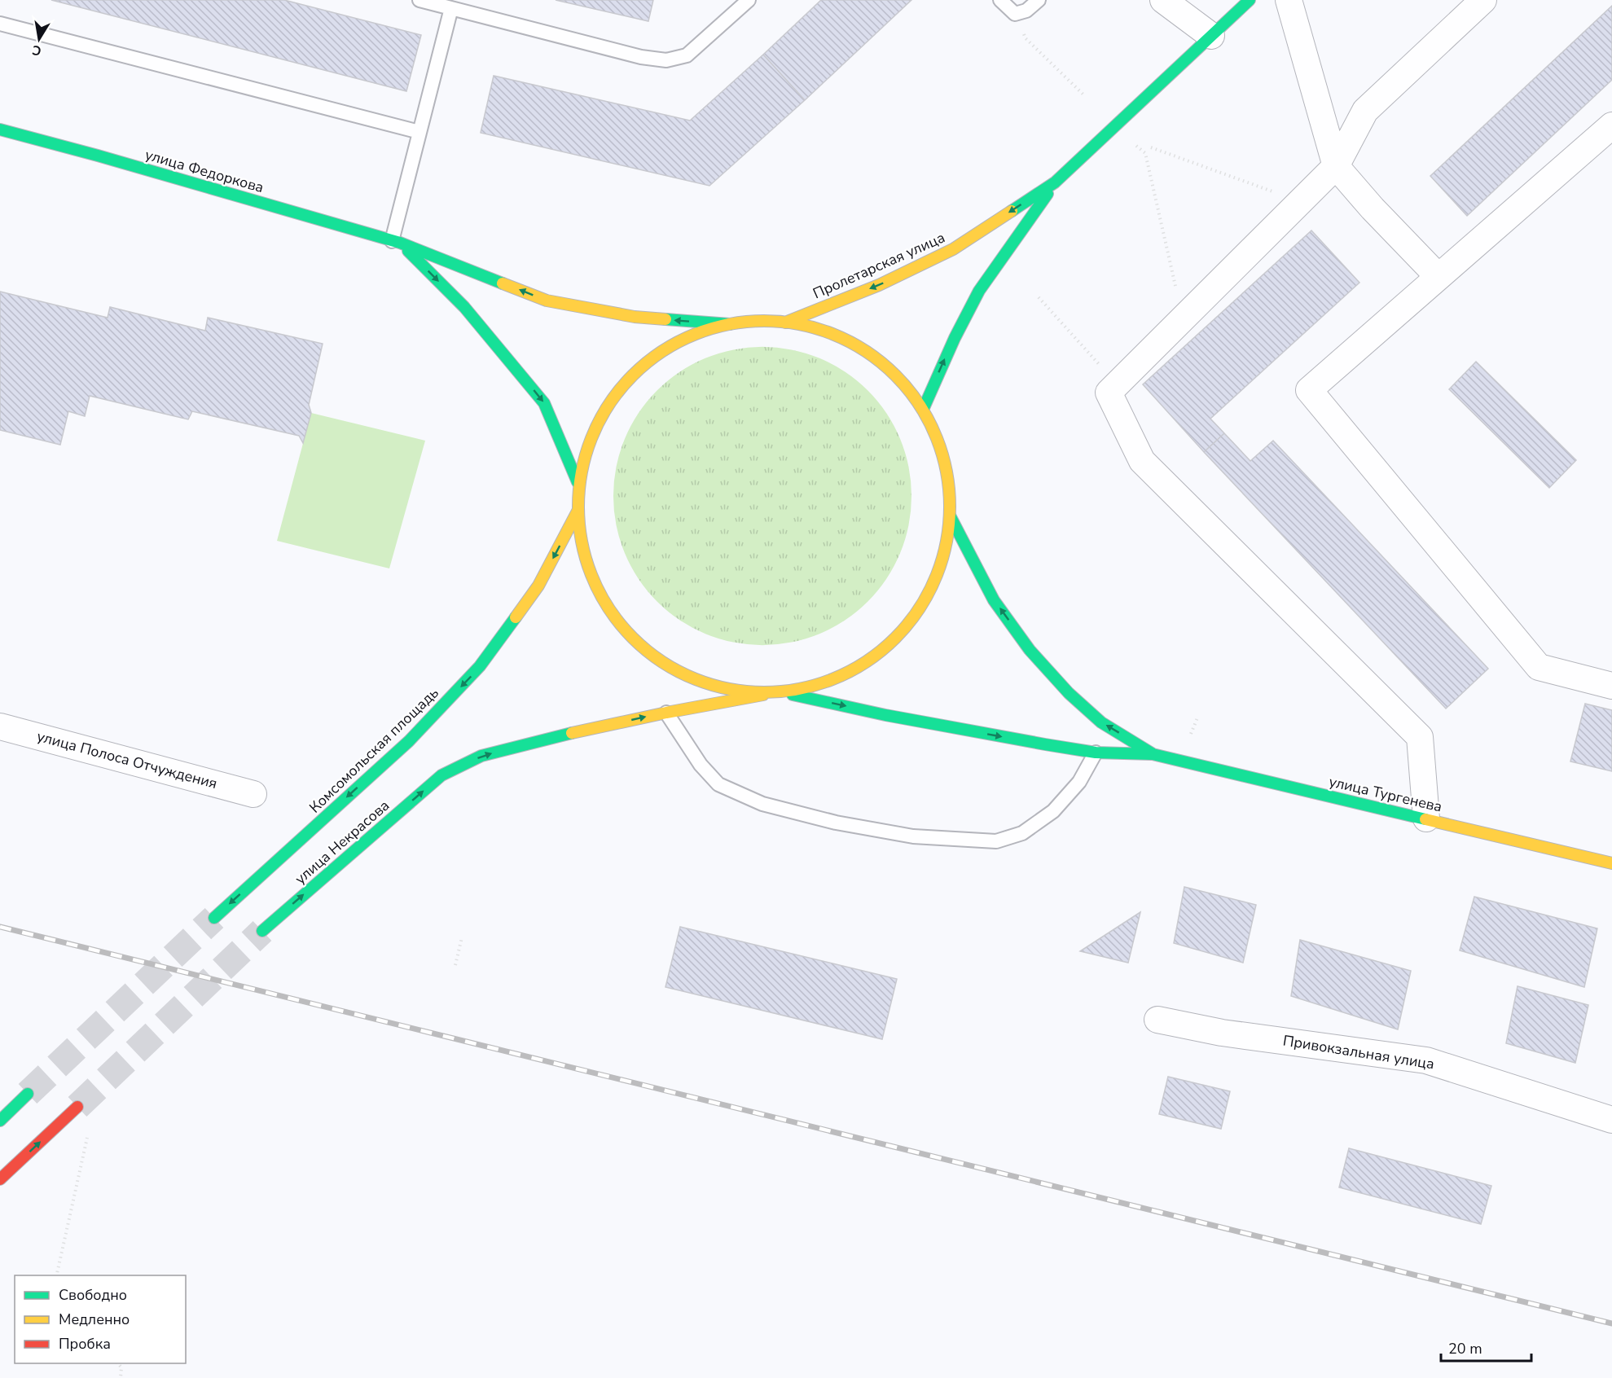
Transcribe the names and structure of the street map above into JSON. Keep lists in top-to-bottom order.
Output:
{
  "streets": {
    "main road": [
      "улица Федоркова",
      "Пролетарская улица",
      "Комсомольская площадь",
      "улица Тургенева",
      "улица Некрасова"
    ],
    "street": ["улица Полоса Отчуждения", "Привокзальная улица"]
  },
  "crossings": [
    ["улица Федоркова", "Комсомольская площадь"],
    ["Пролетарская улица", "Комсомольская площадь"],
    ["Комсомольская площадь", "улица Некрасова"]
  ],
  "one_way": ["улица Федоркова", "улица Некрасова"],
  "legend": ["Свободно", "Медленно", "Пробка"],
  "scale_bar": "20 m",
  "north": "bottom"
}
